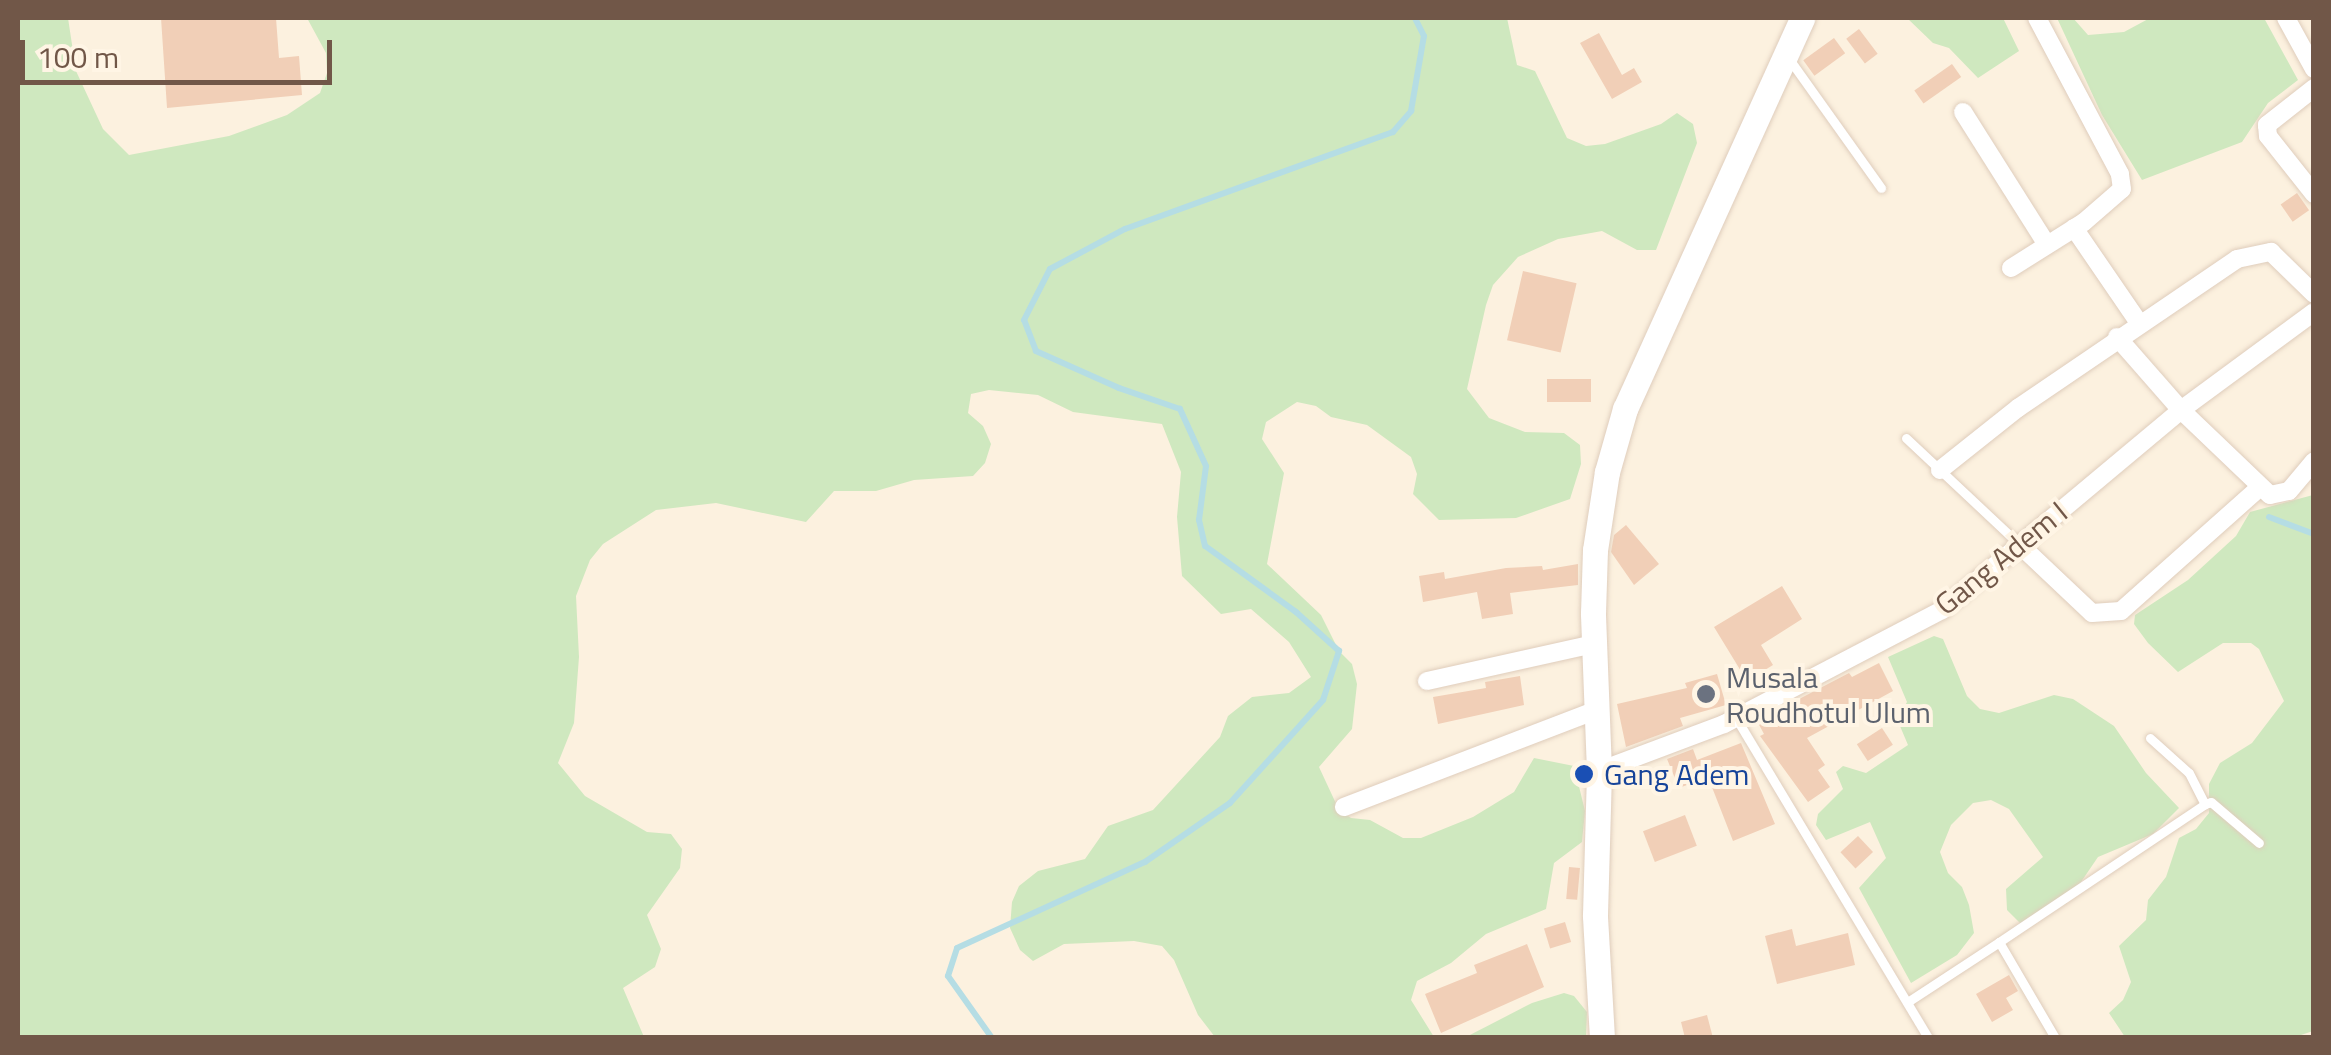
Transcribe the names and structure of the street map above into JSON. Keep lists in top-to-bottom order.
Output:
{
  "streets": {
    "street": ["Gang Adem I"]
  },
  "places": ["Musala Roudhotul Ulum", "Gang Adem"],
  "scale_bar": "100 m"
}
